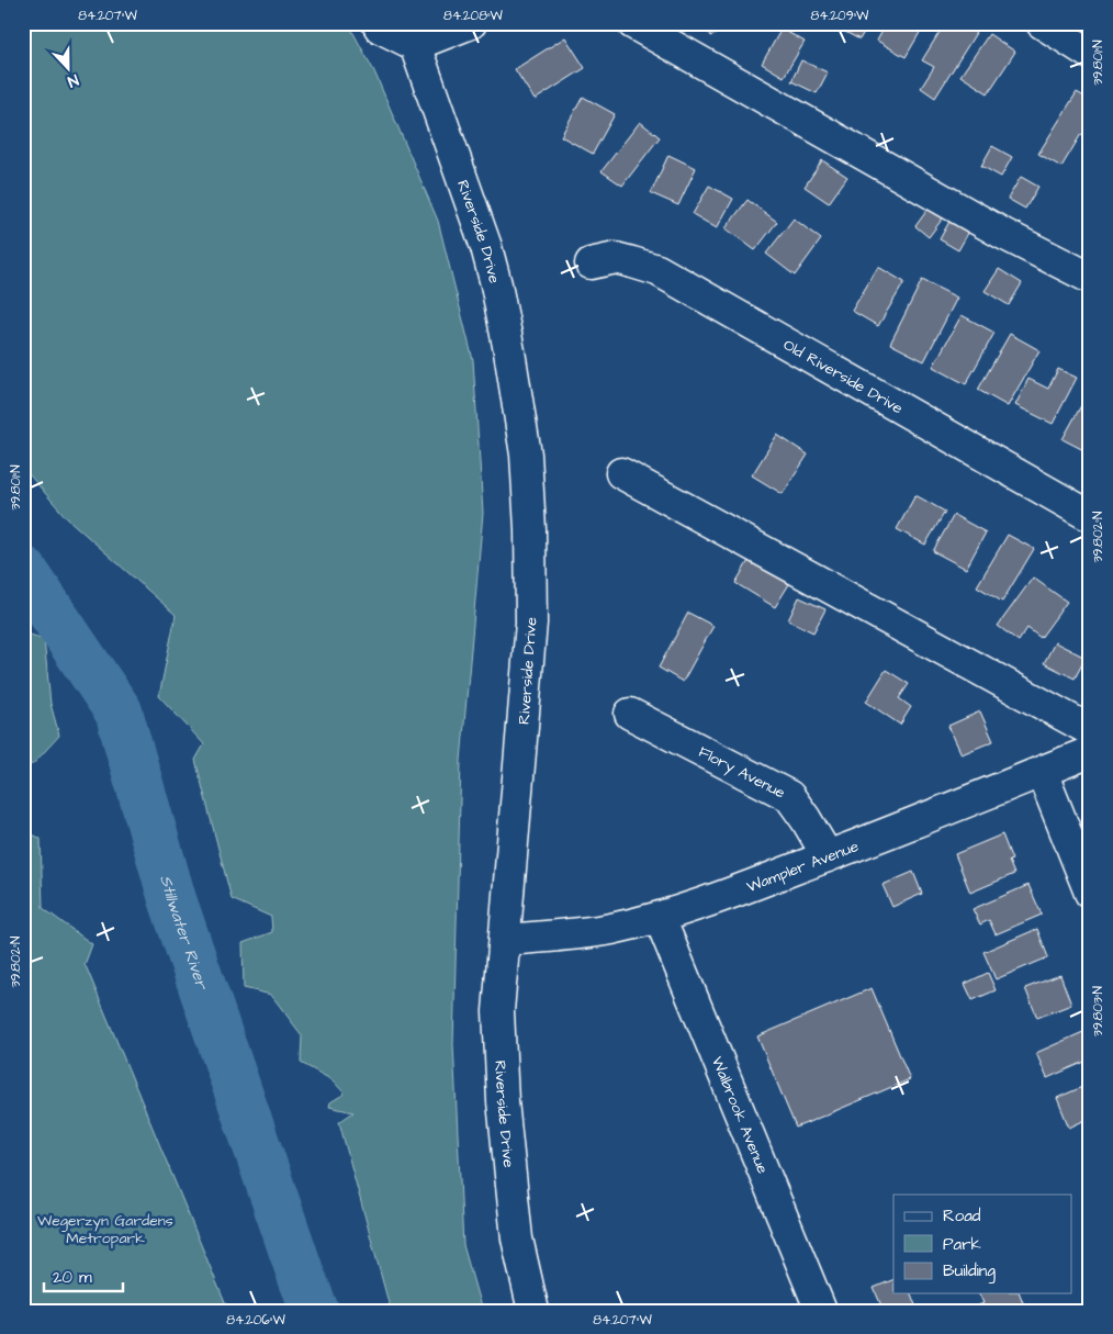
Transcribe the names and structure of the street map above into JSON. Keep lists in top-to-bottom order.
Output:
{
  "streets": {
    "street": [
      "Riverside Drive",
      "Old Riverside Drive",
      "Flory Avenue",
      "Wampler Avenue",
      "Walbrook Avenue"
    ]
  },
  "crossings": [
    ["Riverside Drive", "Wampler Avenue"],
    ["Flory Avenue", "Wampler Avenue"],
    ["Wampler Avenue", "Walbrook Avenue"]
  ],
  "water": ["Stillwater River"],
  "parks": ["Wegerzyn Gardens Metropark"],
  "legend": ["Road", "Park", "Building"],
  "scale_bar": "20 m",
  "north": "bottom",
  "coordinates": [
    "84.207°W",
    "84.208°W",
    "84.209°W",
    "39.801°N",
    "39.802°N",
    "39.803°N",
    "84.206°W"
  ]
}
